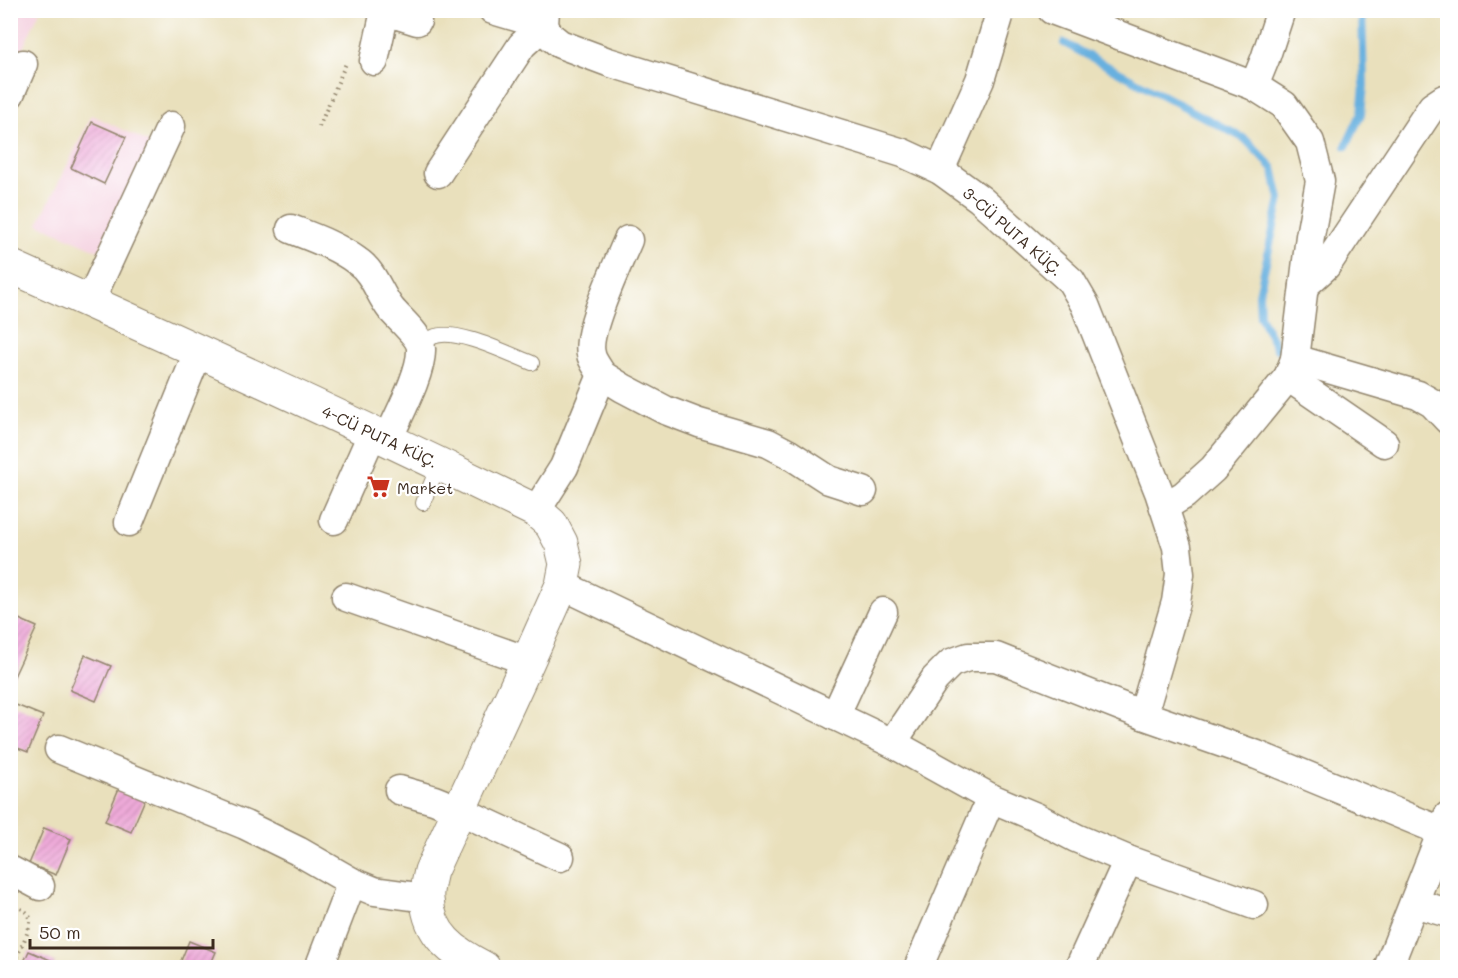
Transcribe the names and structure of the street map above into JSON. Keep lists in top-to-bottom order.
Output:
{
  "streets": {
    "street": ["3-CÜ PUTA KÜÇ.", "4-CÜ PUTA KÜÇ."]
  },
  "places": {
    "supermarket": ["Market"]
  },
  "scale_bar": "50 m"
}
